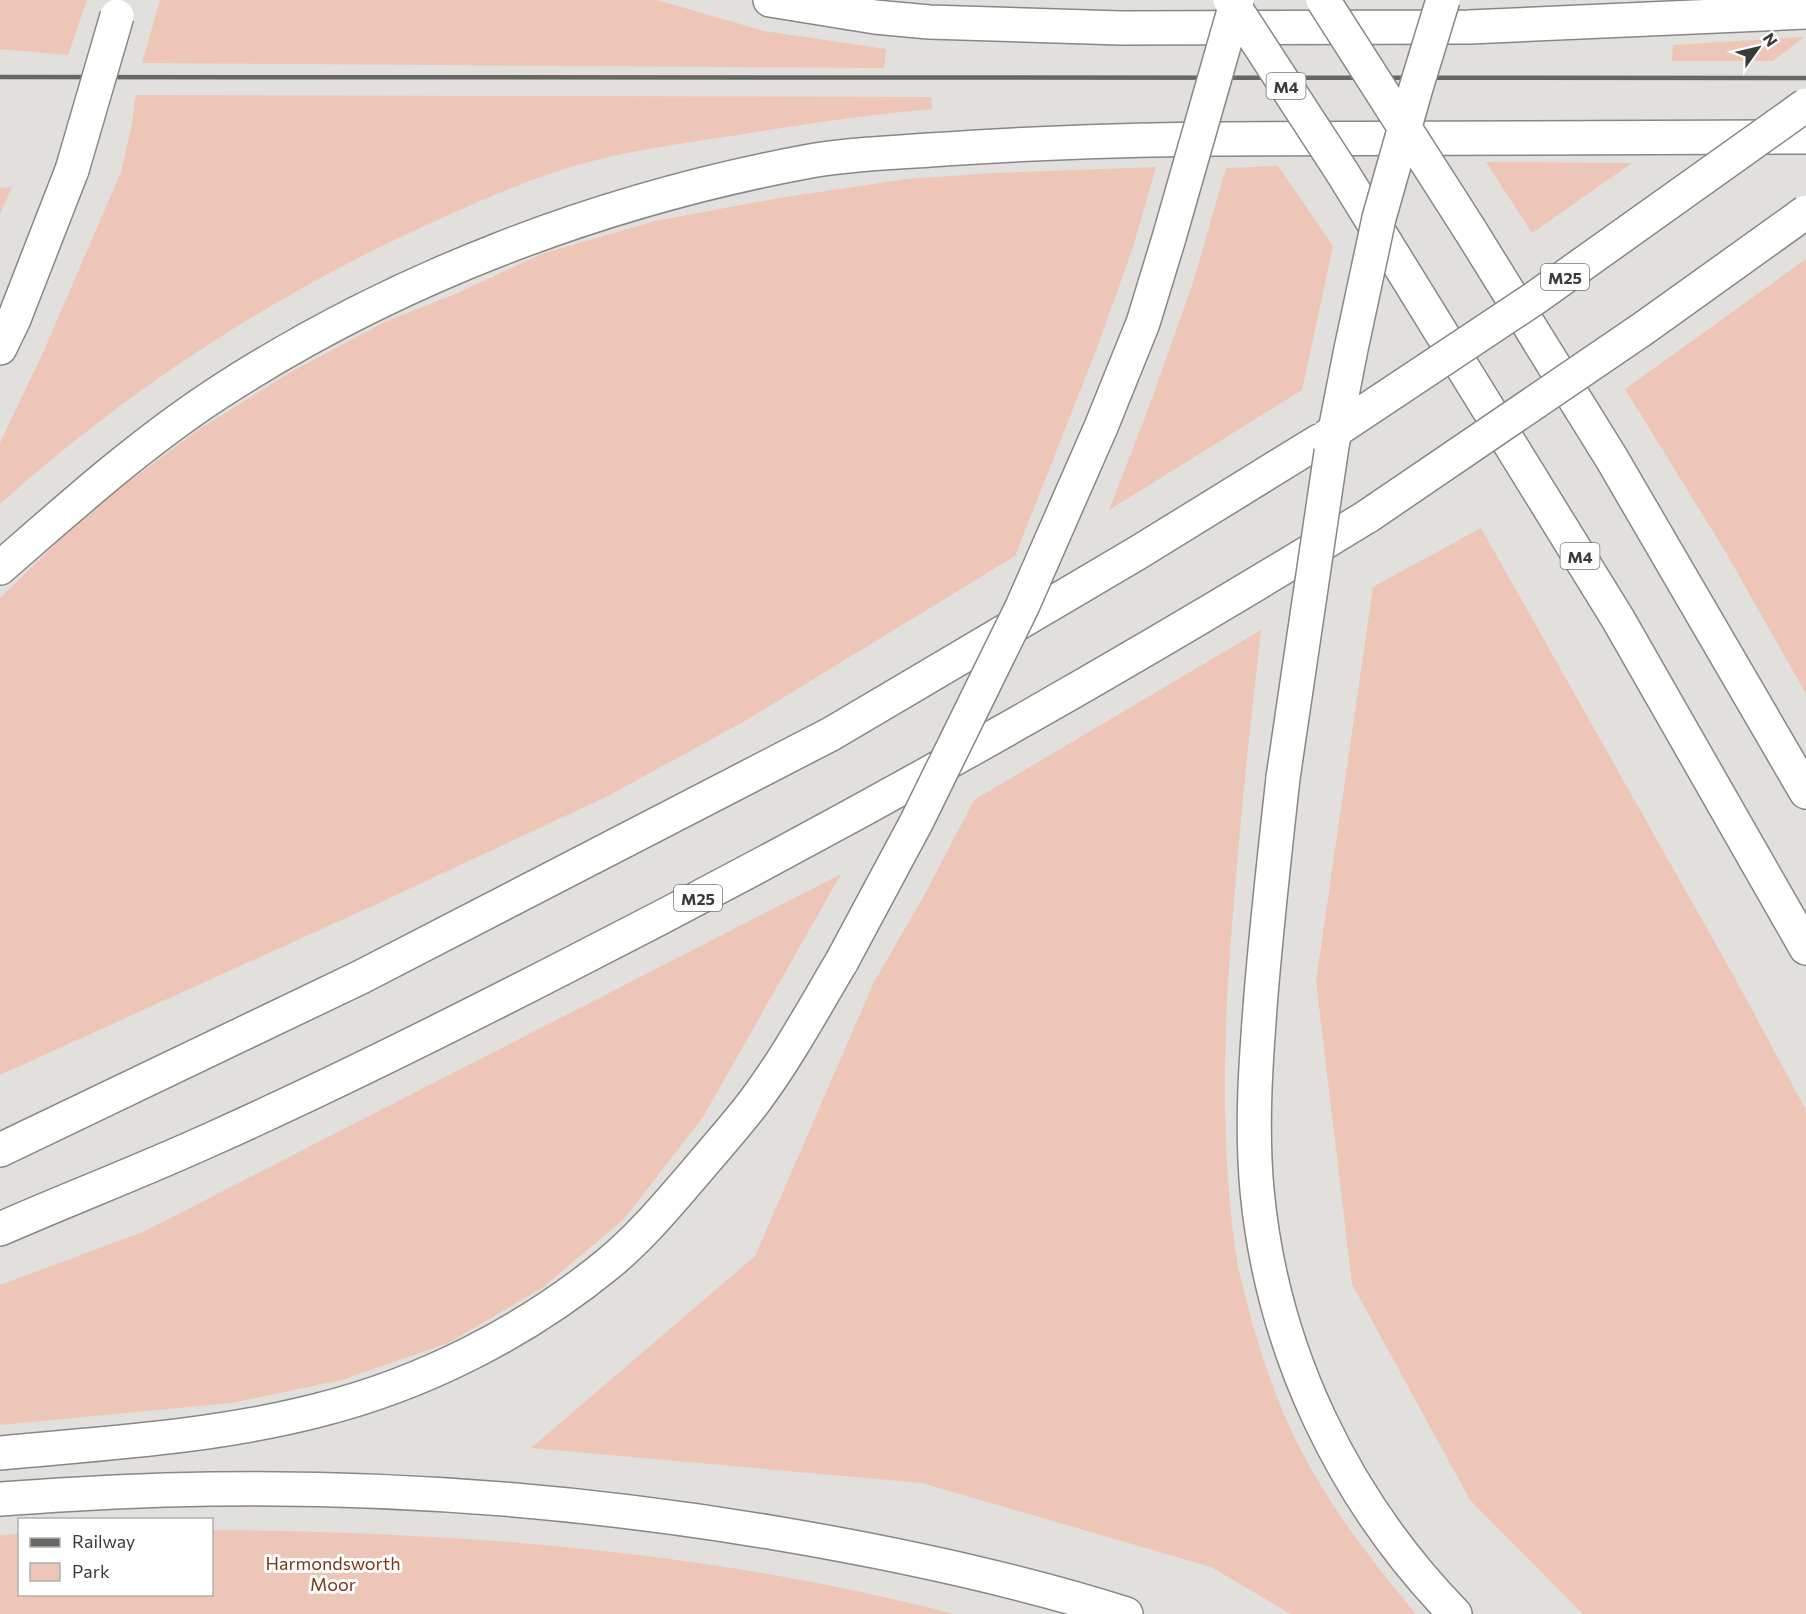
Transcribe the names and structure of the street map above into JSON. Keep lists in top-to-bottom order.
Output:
{
  "streets": {
    "highway": ["M4", "M25"]
  },
  "parks": ["Harmondsworth Moor"],
  "legend": ["Railway", "Park"],
  "north": "top right"
}
